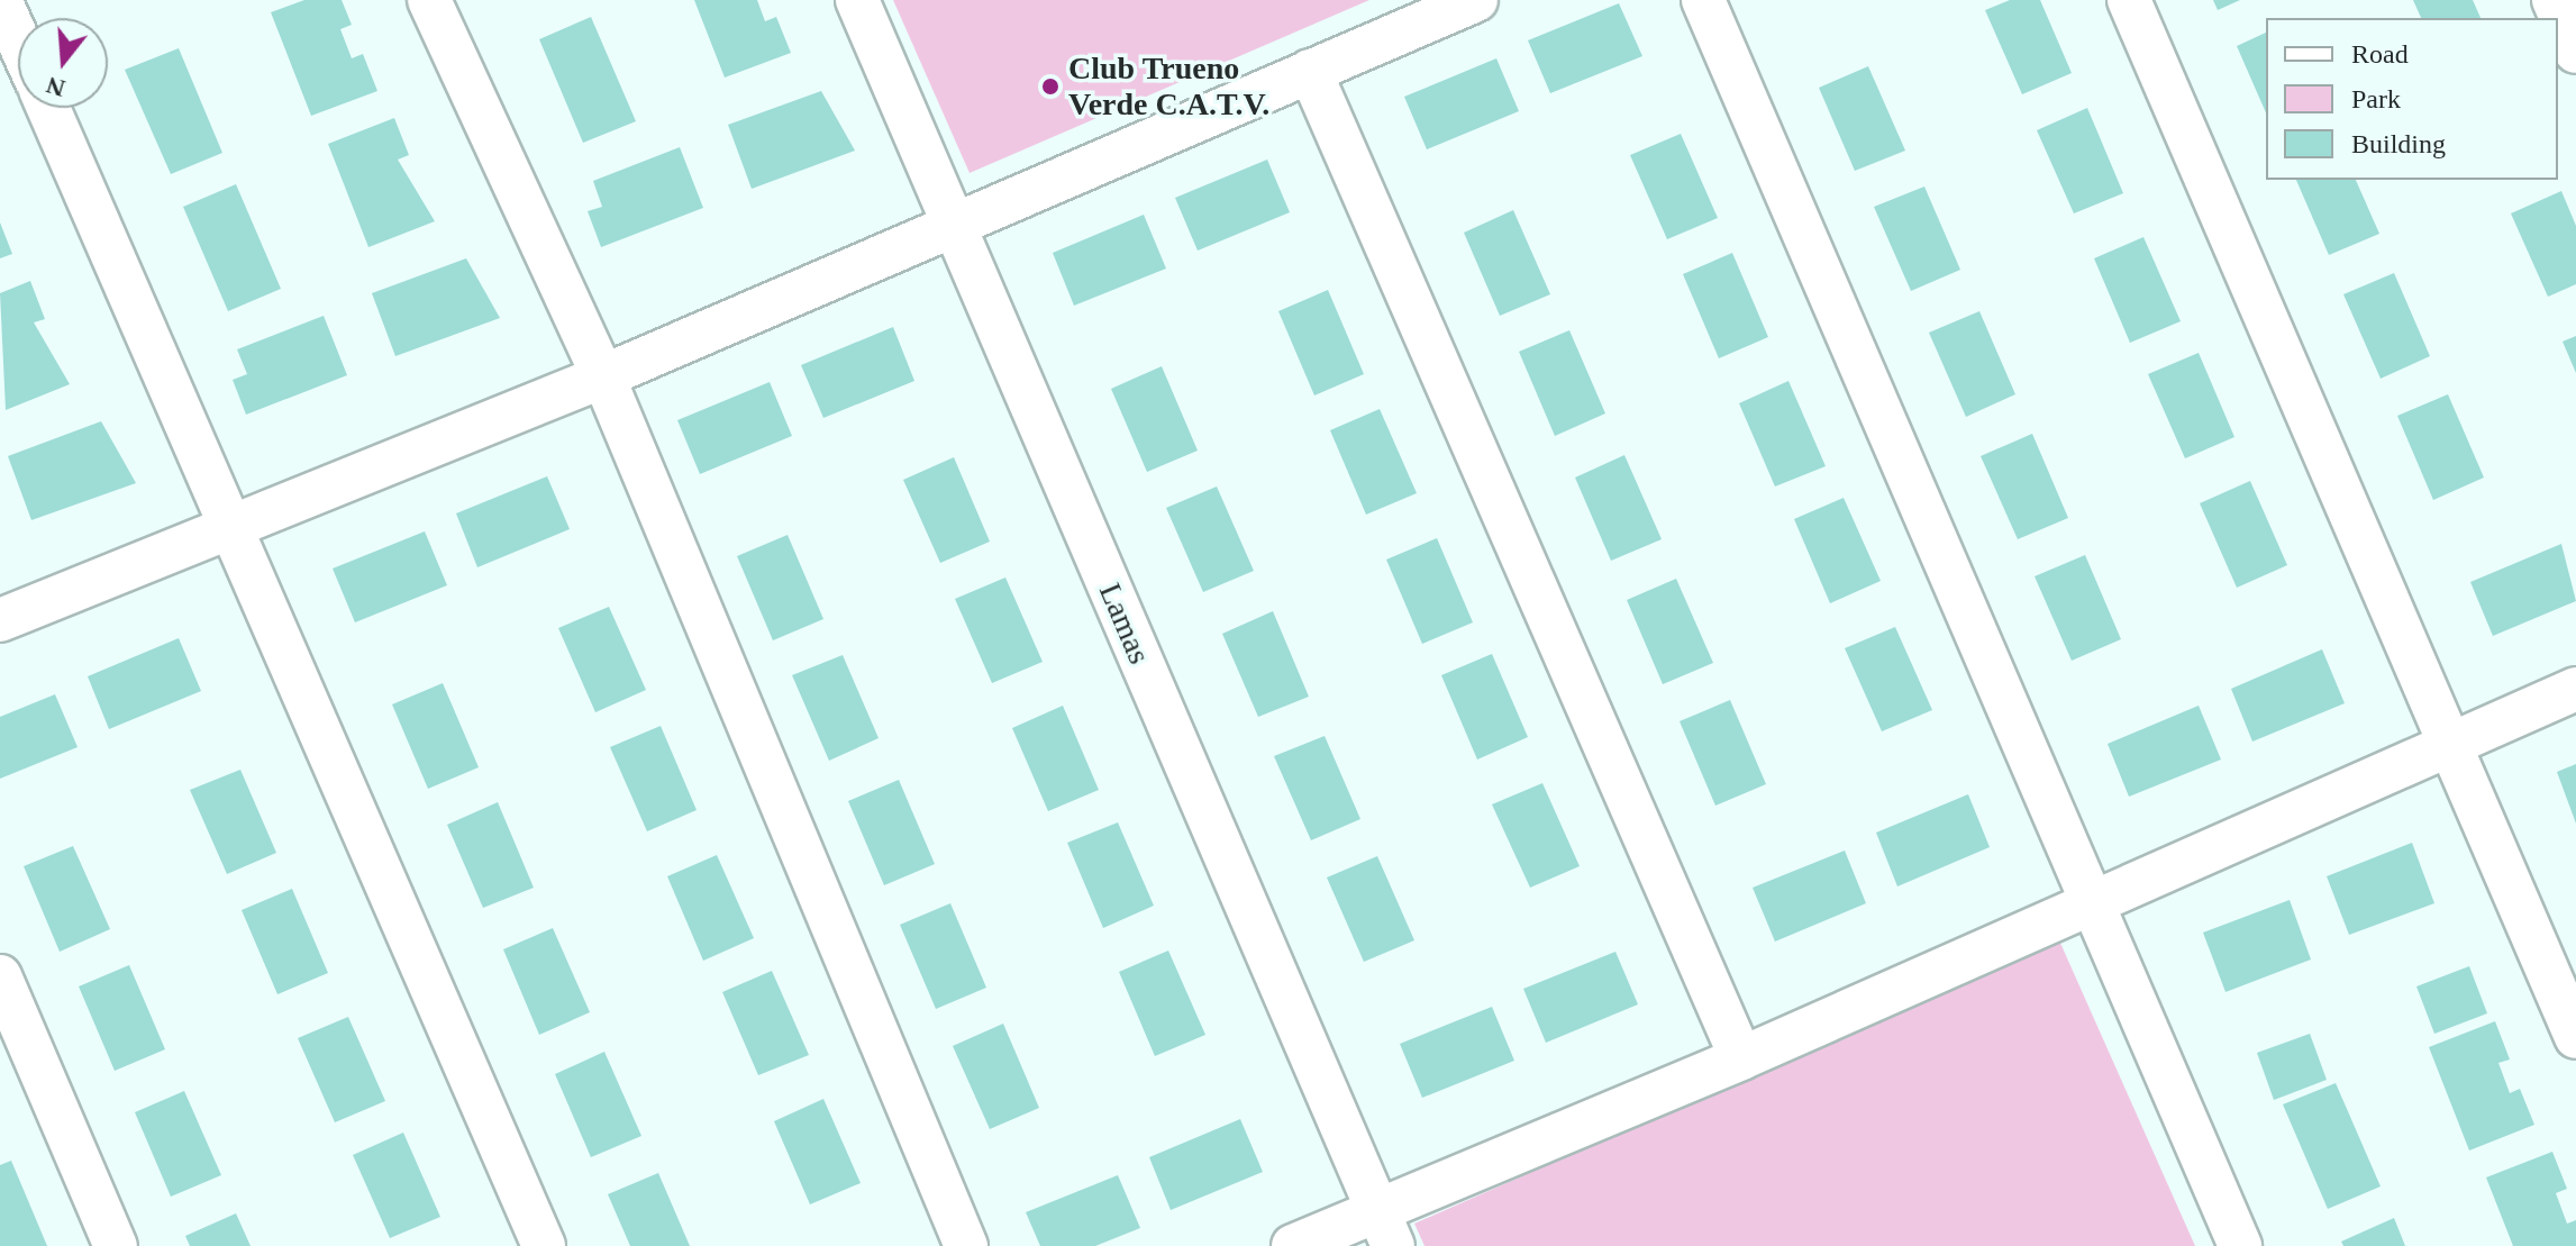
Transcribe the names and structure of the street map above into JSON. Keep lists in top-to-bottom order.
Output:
{
  "streets": {
    "street": ["Lamas"]
  },
  "places": ["Club Trueno Verde C.A.T.V."],
  "legend": ["Road", "Park", "Building"],
  "north": "bottom"
}
